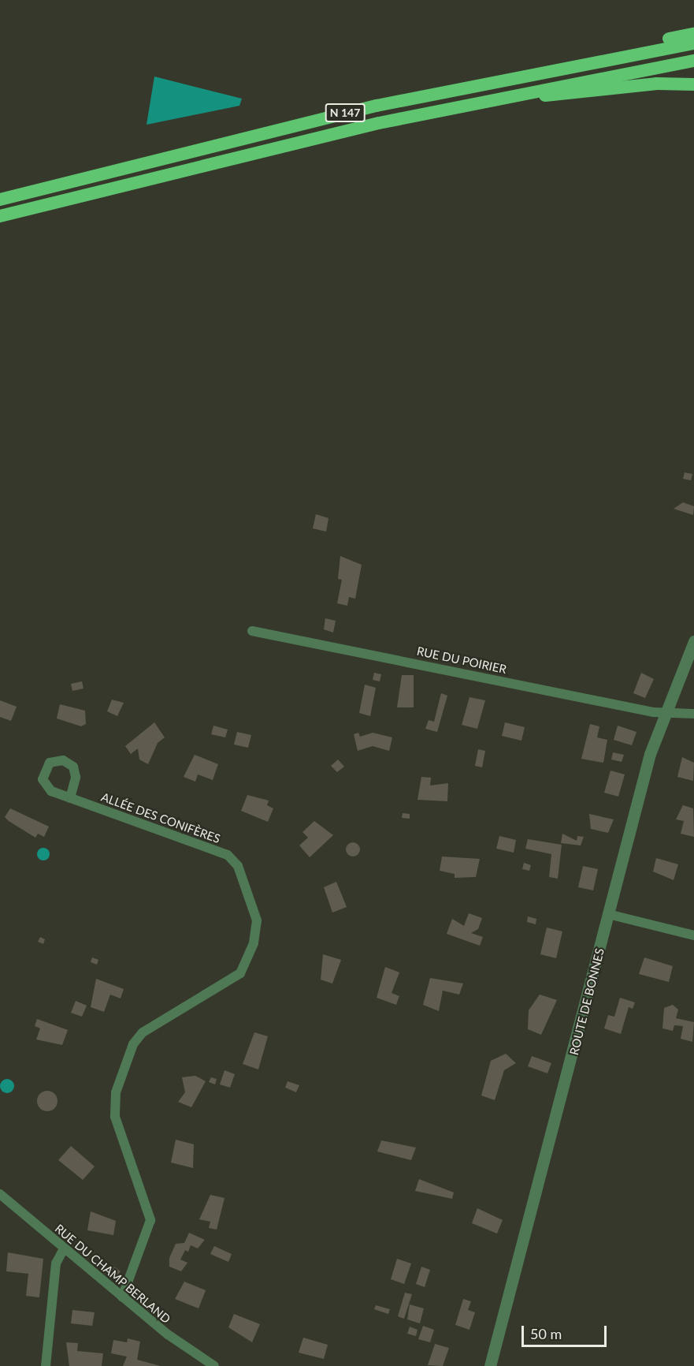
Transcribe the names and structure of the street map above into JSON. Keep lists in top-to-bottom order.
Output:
{
  "streets": {
    "highway": ["N 147"],
    "street": [
      "RUE DU POIRIER",
      "ALLÉE DES CONIFÈRES",
      "ROUTE DE BONNES",
      "RUE DU CHAMP BERLAND"
    ]
  },
  "crossings": [
    ["RUE DU POIRIER", "ROUTE DE BONNES"],
    ["ALLÉE DES CONIFÈRES", "RUE DU CHAMP BERLAND"]
  ],
  "scale_bar": "50 m"
}
